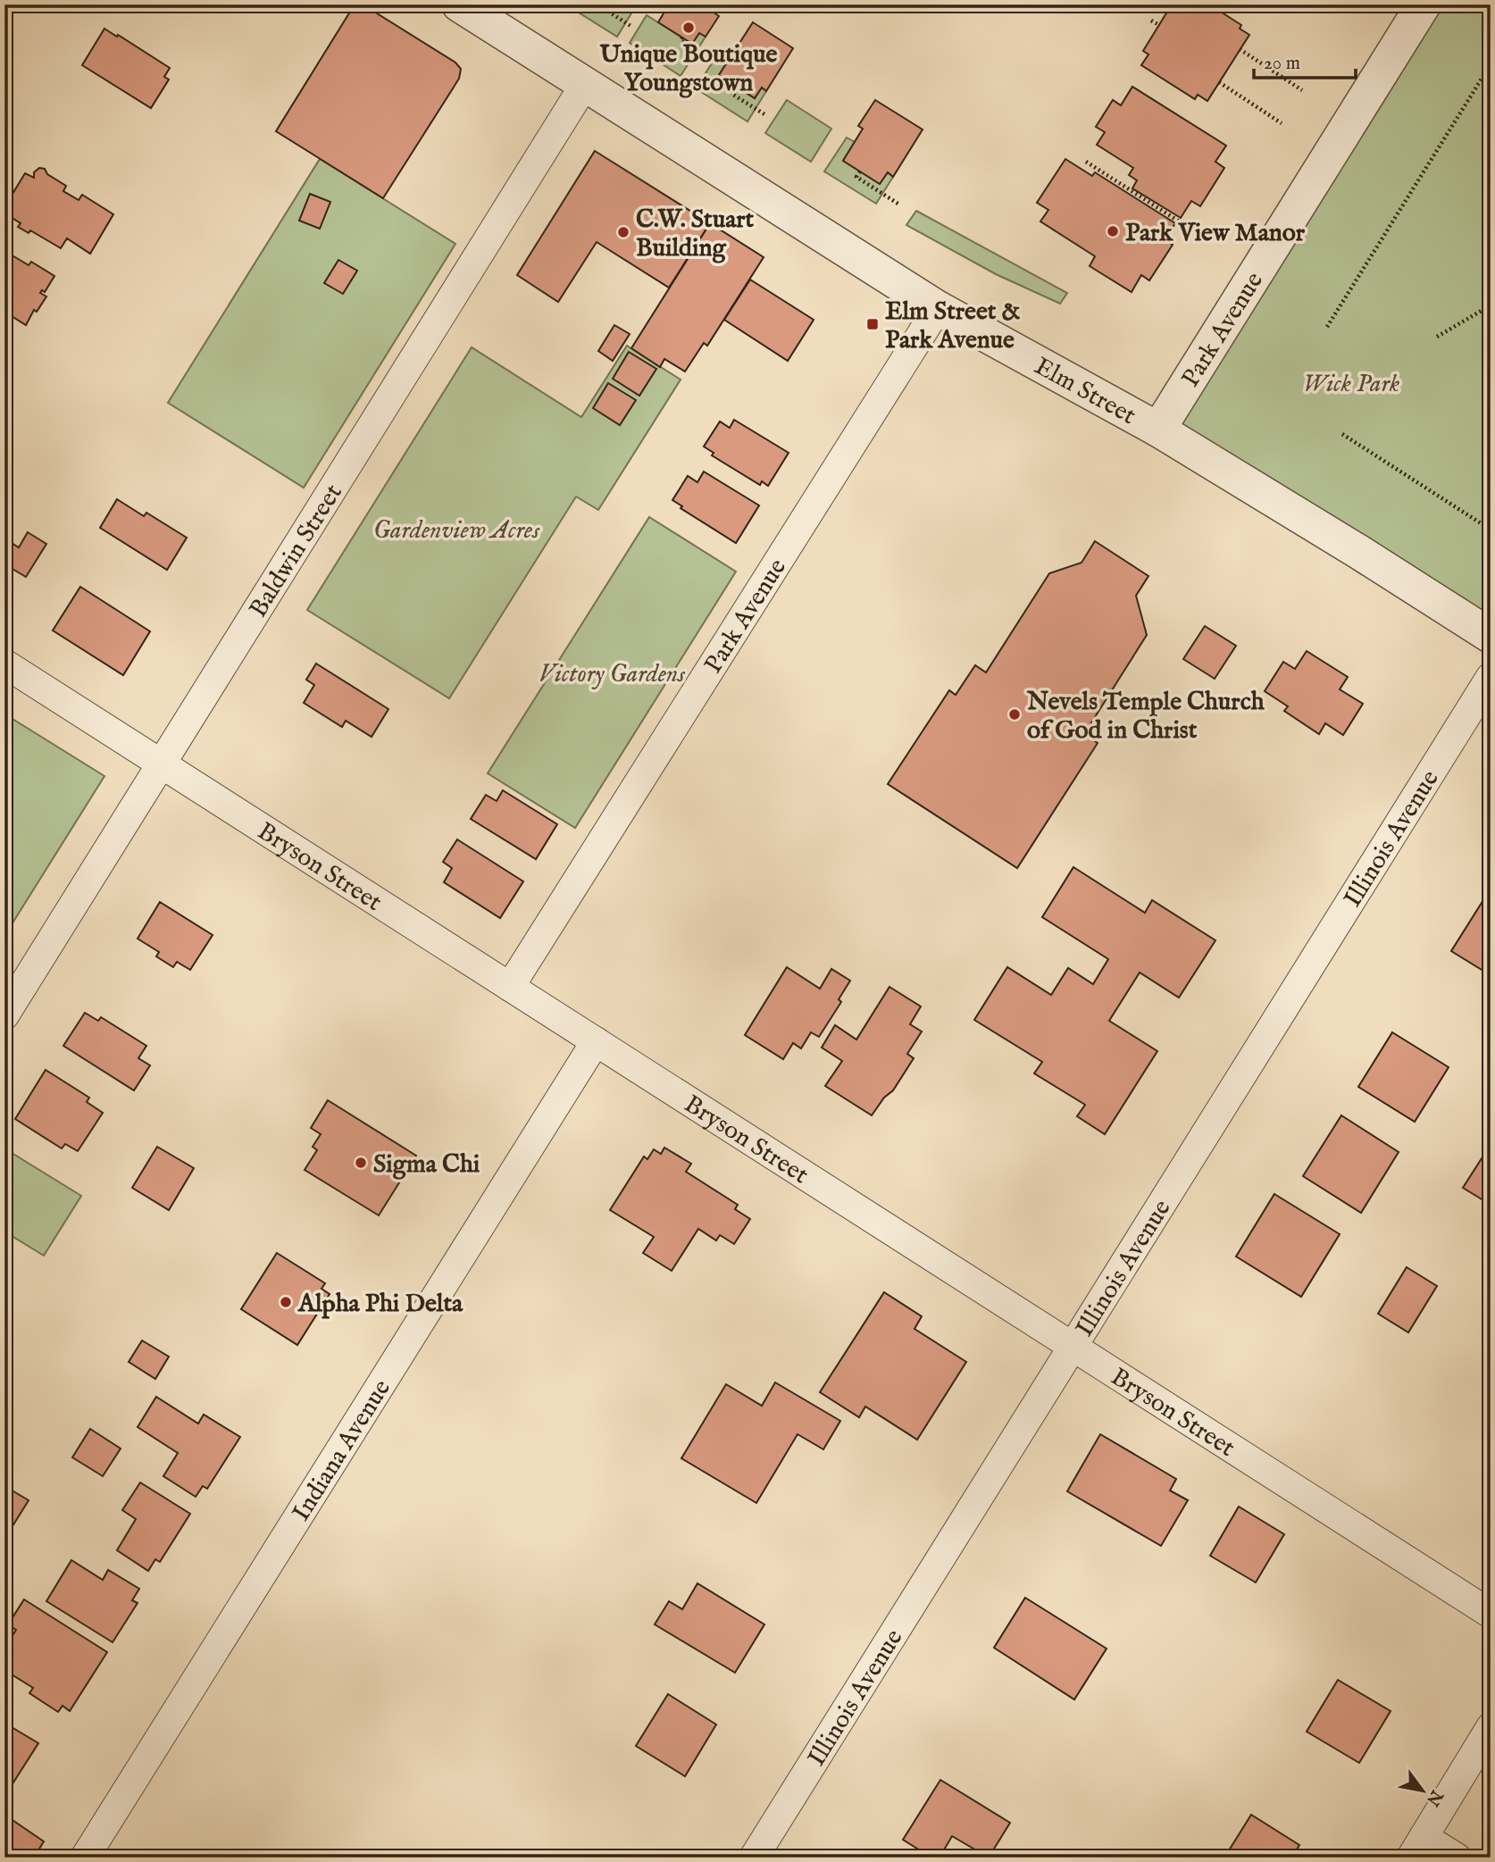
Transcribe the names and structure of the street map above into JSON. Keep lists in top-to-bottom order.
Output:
{
  "streets": {
    "street": [
      "Park Avenue",
      "Elm Street",
      "Baldwin Street",
      "Illinois Avenue",
      "Bryson Street",
      "Indiana Avenue"
    ]
  },
  "crossings": [
    ["Park Avenue", "Elm Street"],
    ["Park Avenue", "Bryson Street"],
    ["Elm Street", "Baldwin Street"],
    ["Baldwin Street", "Bryson Street"],
    ["Illinois Avenue", "Bryson Street"],
    ["Bryson Street", "Indiana Avenue"]
  ],
  "parks": ["Wick Park", "Gardenview Acres", "Victory Gardens"],
  "places": {
    "other": [
      "Unique Boutique Youngstown",
      "Park View Manor",
      "C.W. Stuart Building",
      "Nevels Temple Church of God in Christ",
      "Sigma Chi",
      "Alpha Phi Delta"
    ],
    "transit": ["Elm Street & Park Avenue"]
  },
  "scale_bar": "20 m",
  "north": "bottom right"
}
